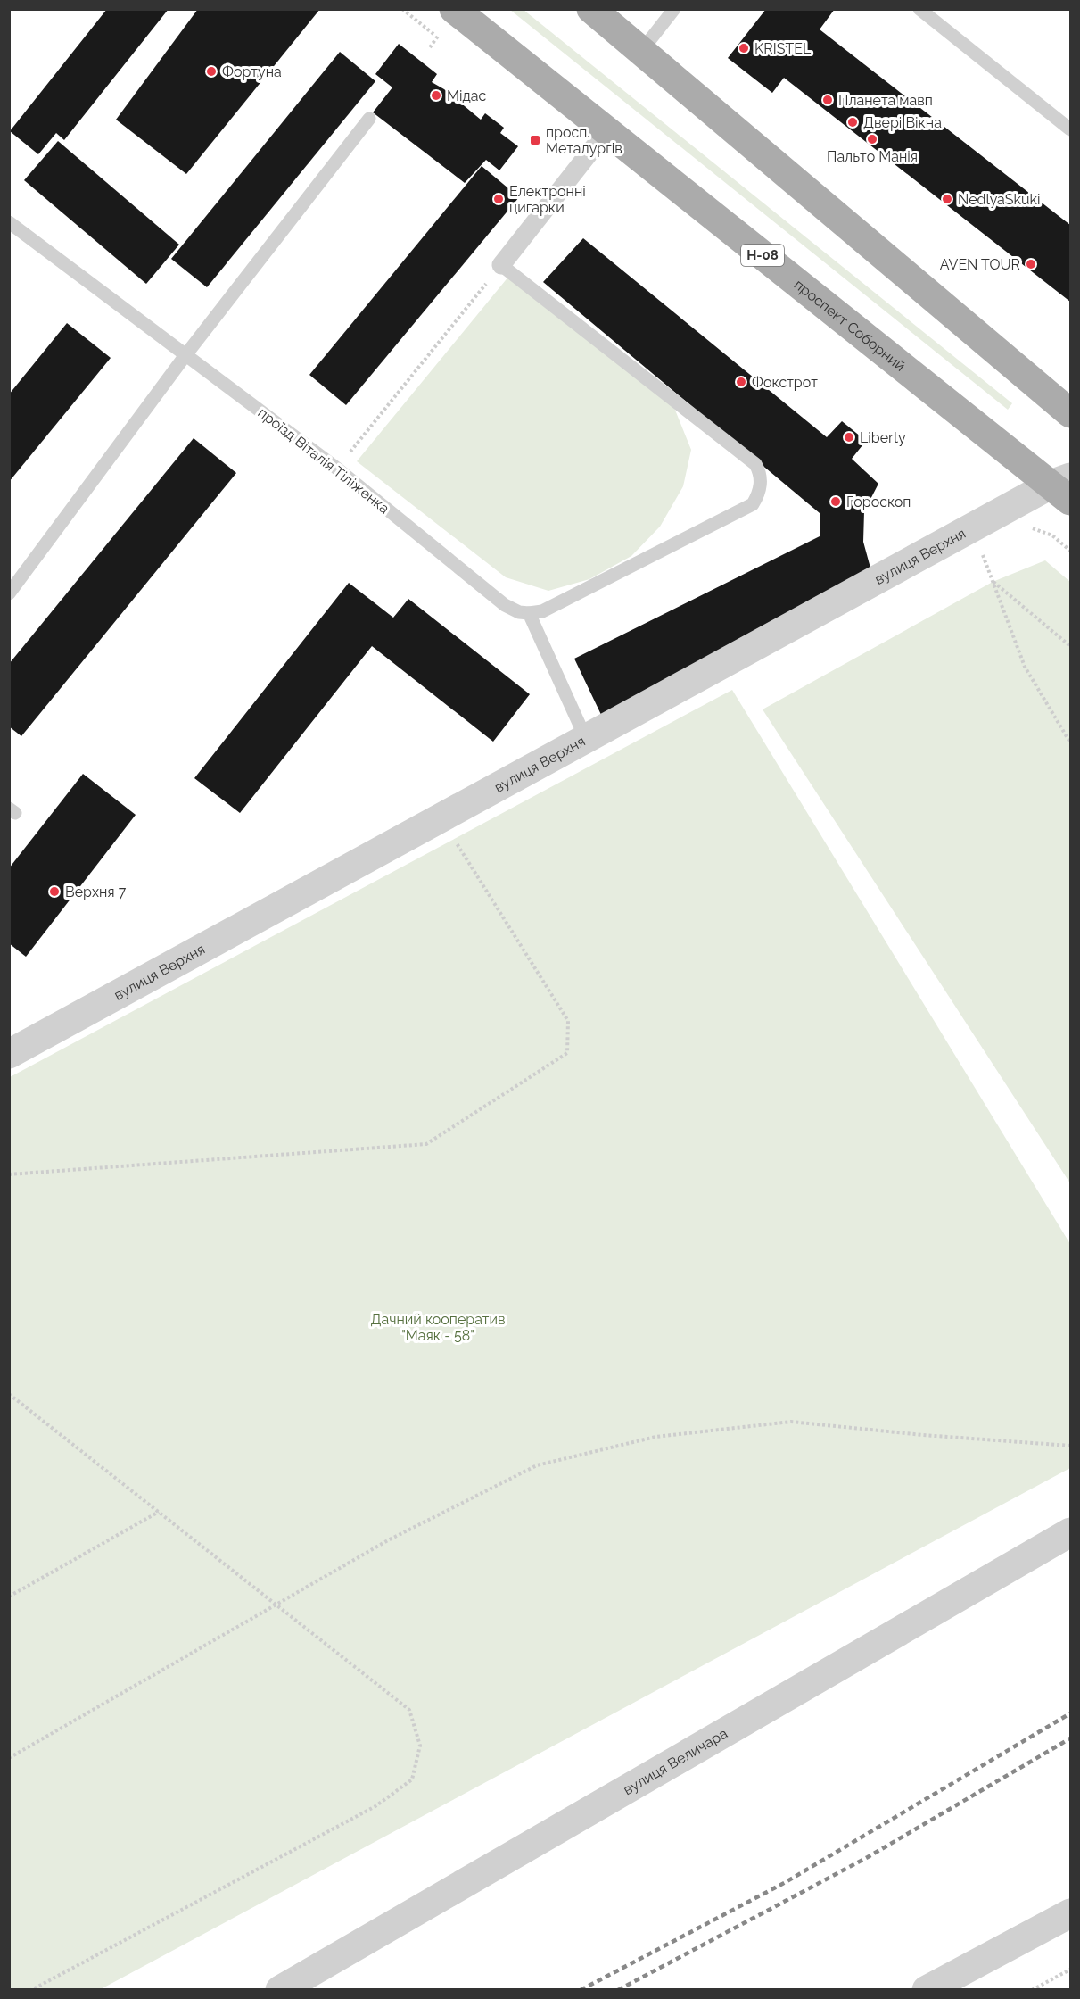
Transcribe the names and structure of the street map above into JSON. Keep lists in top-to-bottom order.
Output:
{
  "streets": {
    "main road": ["Н-08", "проспект Соборний"],
    "street": ["вулиця Верхня", "вулиця Величара"],
    "lane": ["проїзд Віталія Тіліженка"]
  },
  "crossings": [
    ["проспект Соборний", "вулиця Верхня"]
  ],
  "parks": ["Дачний кооператив \"Маяк - 58\""],
  "places": {
    "other": [
      "KRISTEL",
      "Фортуна",
      "Мідас",
      "Планета мавп",
      "Двері Вікна",
      "Пальто Манія",
      "Електронні цигарки",
      "NedlyaSkuki",
      "AVEN TOUR",
      "Фокстрот",
      "Liberty",
      "Гороскоп",
      "Верхня 7"
    ],
    "transit": ["просп. Металургів"]
  }
}
